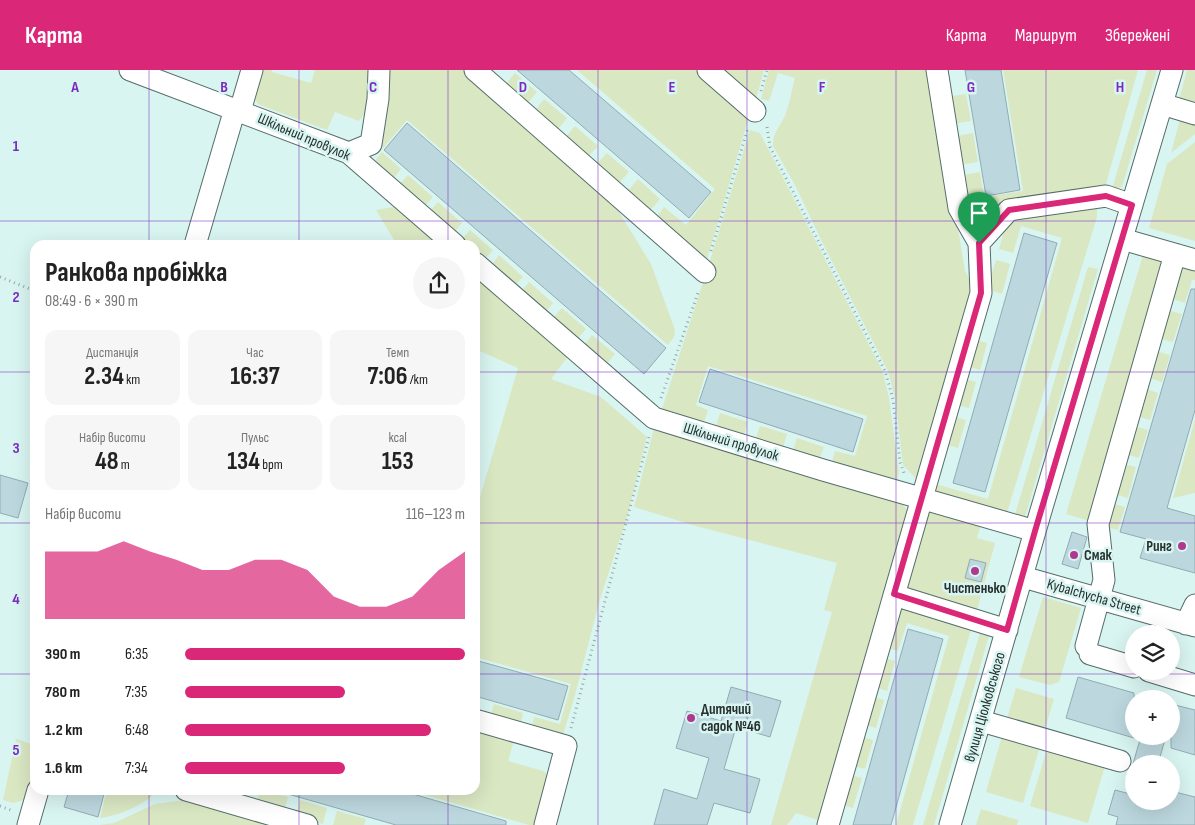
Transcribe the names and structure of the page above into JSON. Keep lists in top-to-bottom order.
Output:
{
  "streets": {
    "street": ["Шкільний провулок", "Kybalchycha Street", "вулиця Ціолковського"]
  },
  "crossings": [
    ["Шкільний провулок", "вулиця Ціолковського"],
    ["Kybalchycha Street", "вулиця Ціолковського"]
  ],
  "places": [
    "Ринг",
    "Смак",
    "Чистенько",
    "Дитячий садок №46"
  ],
  "page": {
    "header": "Карта",
    "nav": ["Карта", "Маршрут", "Збережені"],
    "heading": ["Ранкова пробіжка", "08:49 · 6 × 390 m"],
    "stats": [
      ["Дистанція", "2.34 km"],
      ["Час", "16:37"],
      ["Темп", "7:06 /km"],
      ["Набір висоти", "48 m"],
      ["Пульс", "134 bpm"],
      ["kcal", "153"]
    ],
    "chart": ["Набір висоти", "116–123 m"],
    "map_buttons": ["+", "−"],
    "list": [
      {
        "name": "390 m",
        "note": "6:35"
      },
      {
        "name": "780 m",
        "note": "7:35"
      },
      {
        "name": "1.2 km",
        "note": "6:48"
      },
      {
        "name": "1.6 km",
        "note": "7:34"
      }
    ]
  },
  "grid": {
    "columns": [
      "A",
      "B",
      "C",
      "D",
      "E",
      "F",
      "G",
      "H"
    ],
    "rows": [
      "1",
      "2",
      "3",
      "4",
      "5"
    ]
  }
}
